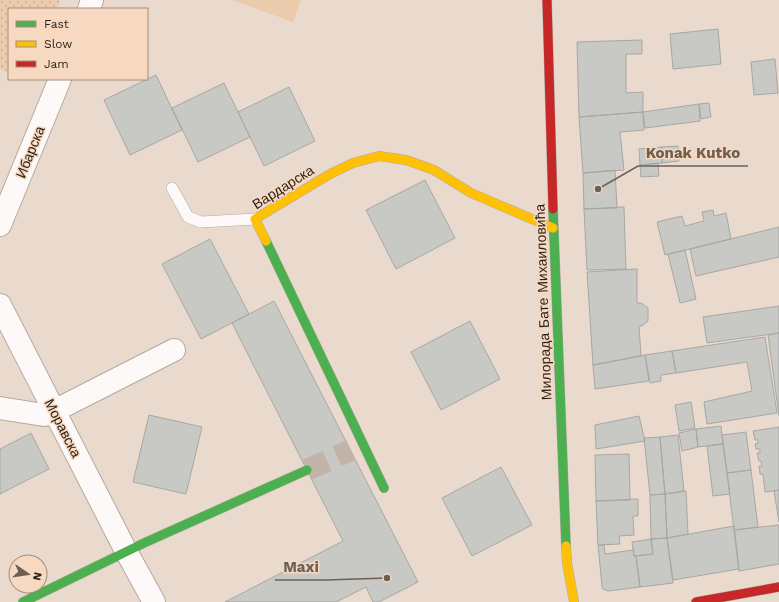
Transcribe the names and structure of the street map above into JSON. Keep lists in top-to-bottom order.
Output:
{
  "streets": {
    "street": [
      "Ибарска",
      "Вардарска",
      "Милорада Бате Михаиловића",
      "Моравска"
    ]
  },
  "crossings": [
    ["Вардарска", "Милорада Бате Михаиловића"]
  ],
  "places": ["Konak Kutko", "Maxi"],
  "legend": ["Fast", "Slow", "Jam"],
  "north": "right"
}
